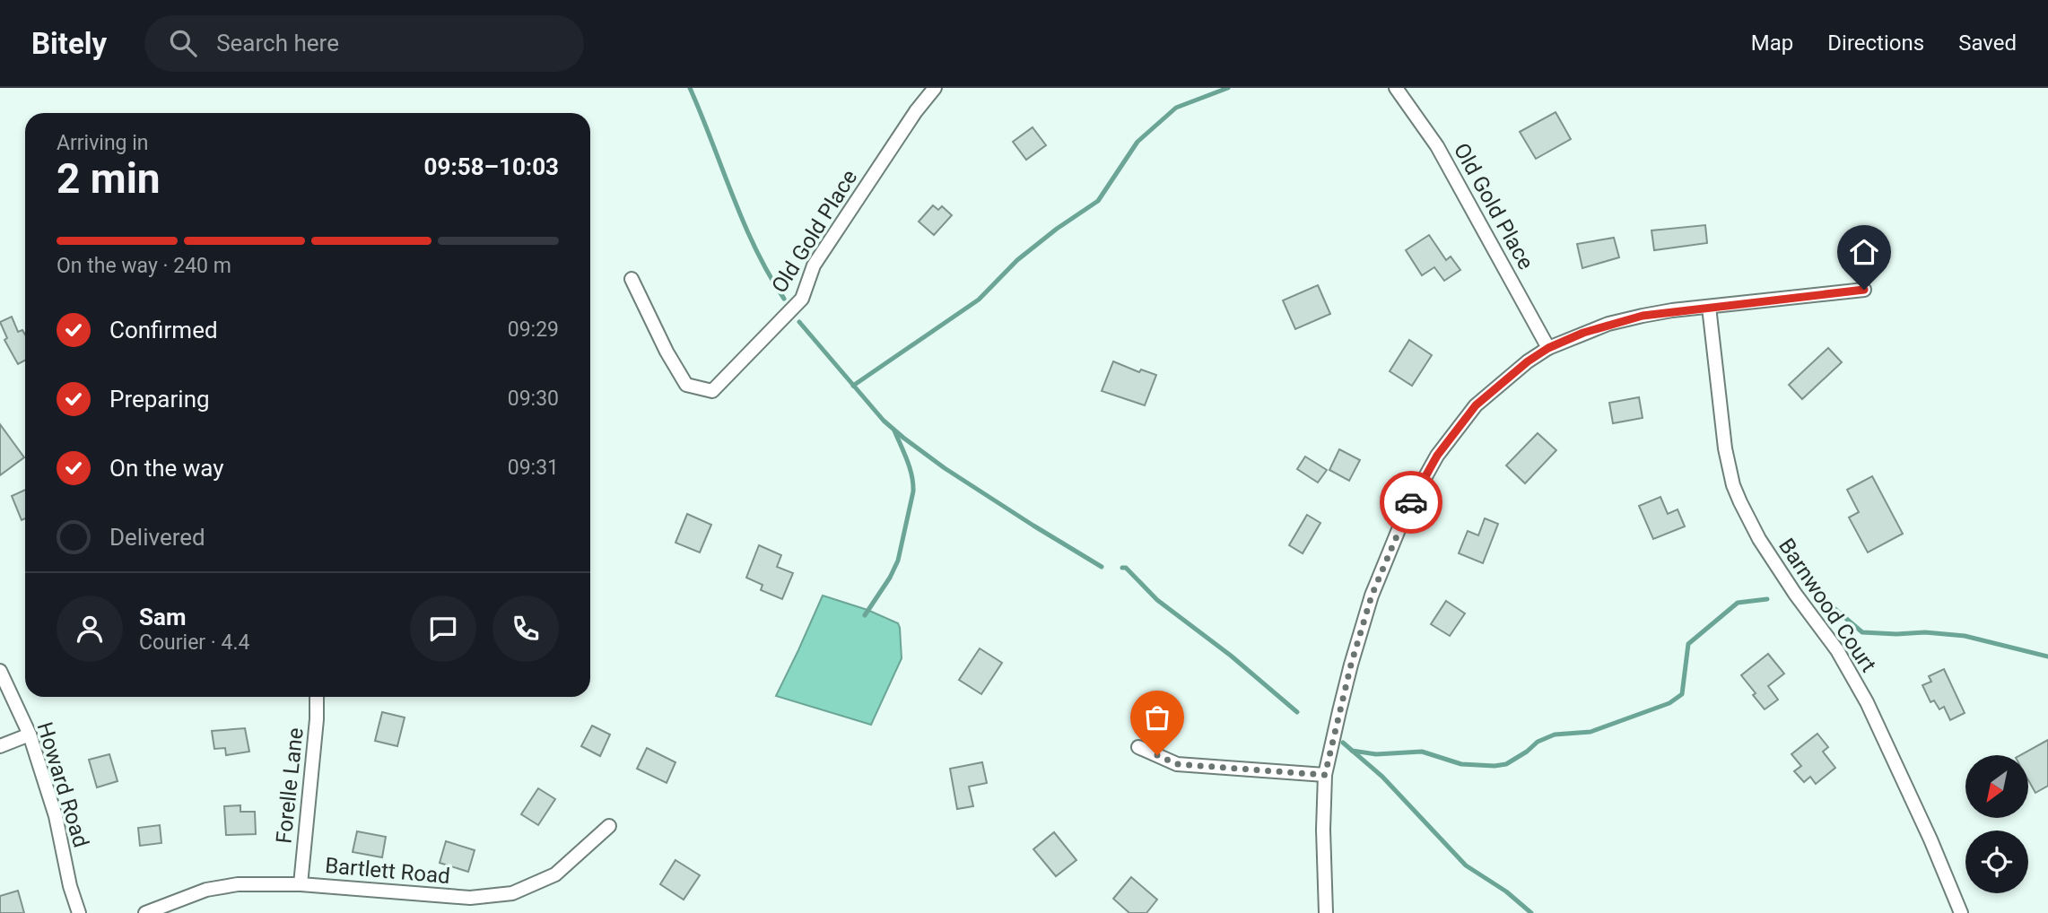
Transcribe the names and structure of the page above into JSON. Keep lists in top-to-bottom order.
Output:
{
  "streets": {
    "street": [
      "Old Gold Place",
      "Barnwood Court",
      "Howard Road",
      "Forelle Lane",
      "Bartlett Road"
    ]
  },
  "crossings": [
    ["Forelle Lane", "Bartlett Road"]
  ],
  "north": "bottom left",
  "page": {
    "header": "Bitely",
    "search": "Search here",
    "nav": ["Map", "Directions", "Saved"],
    "heading": ["2 min", "Arriving in", "09:58–10:03"],
    "panel": ["Sam", "Courier · 4.4"],
    "bar": "On the way · 240 m",
    "list": [
      ["Confirmed", "09:29"],
      ["Preparing", "09:30"],
      ["On the way", "09:31"],
      "Delivered"
    ]
  }
}
